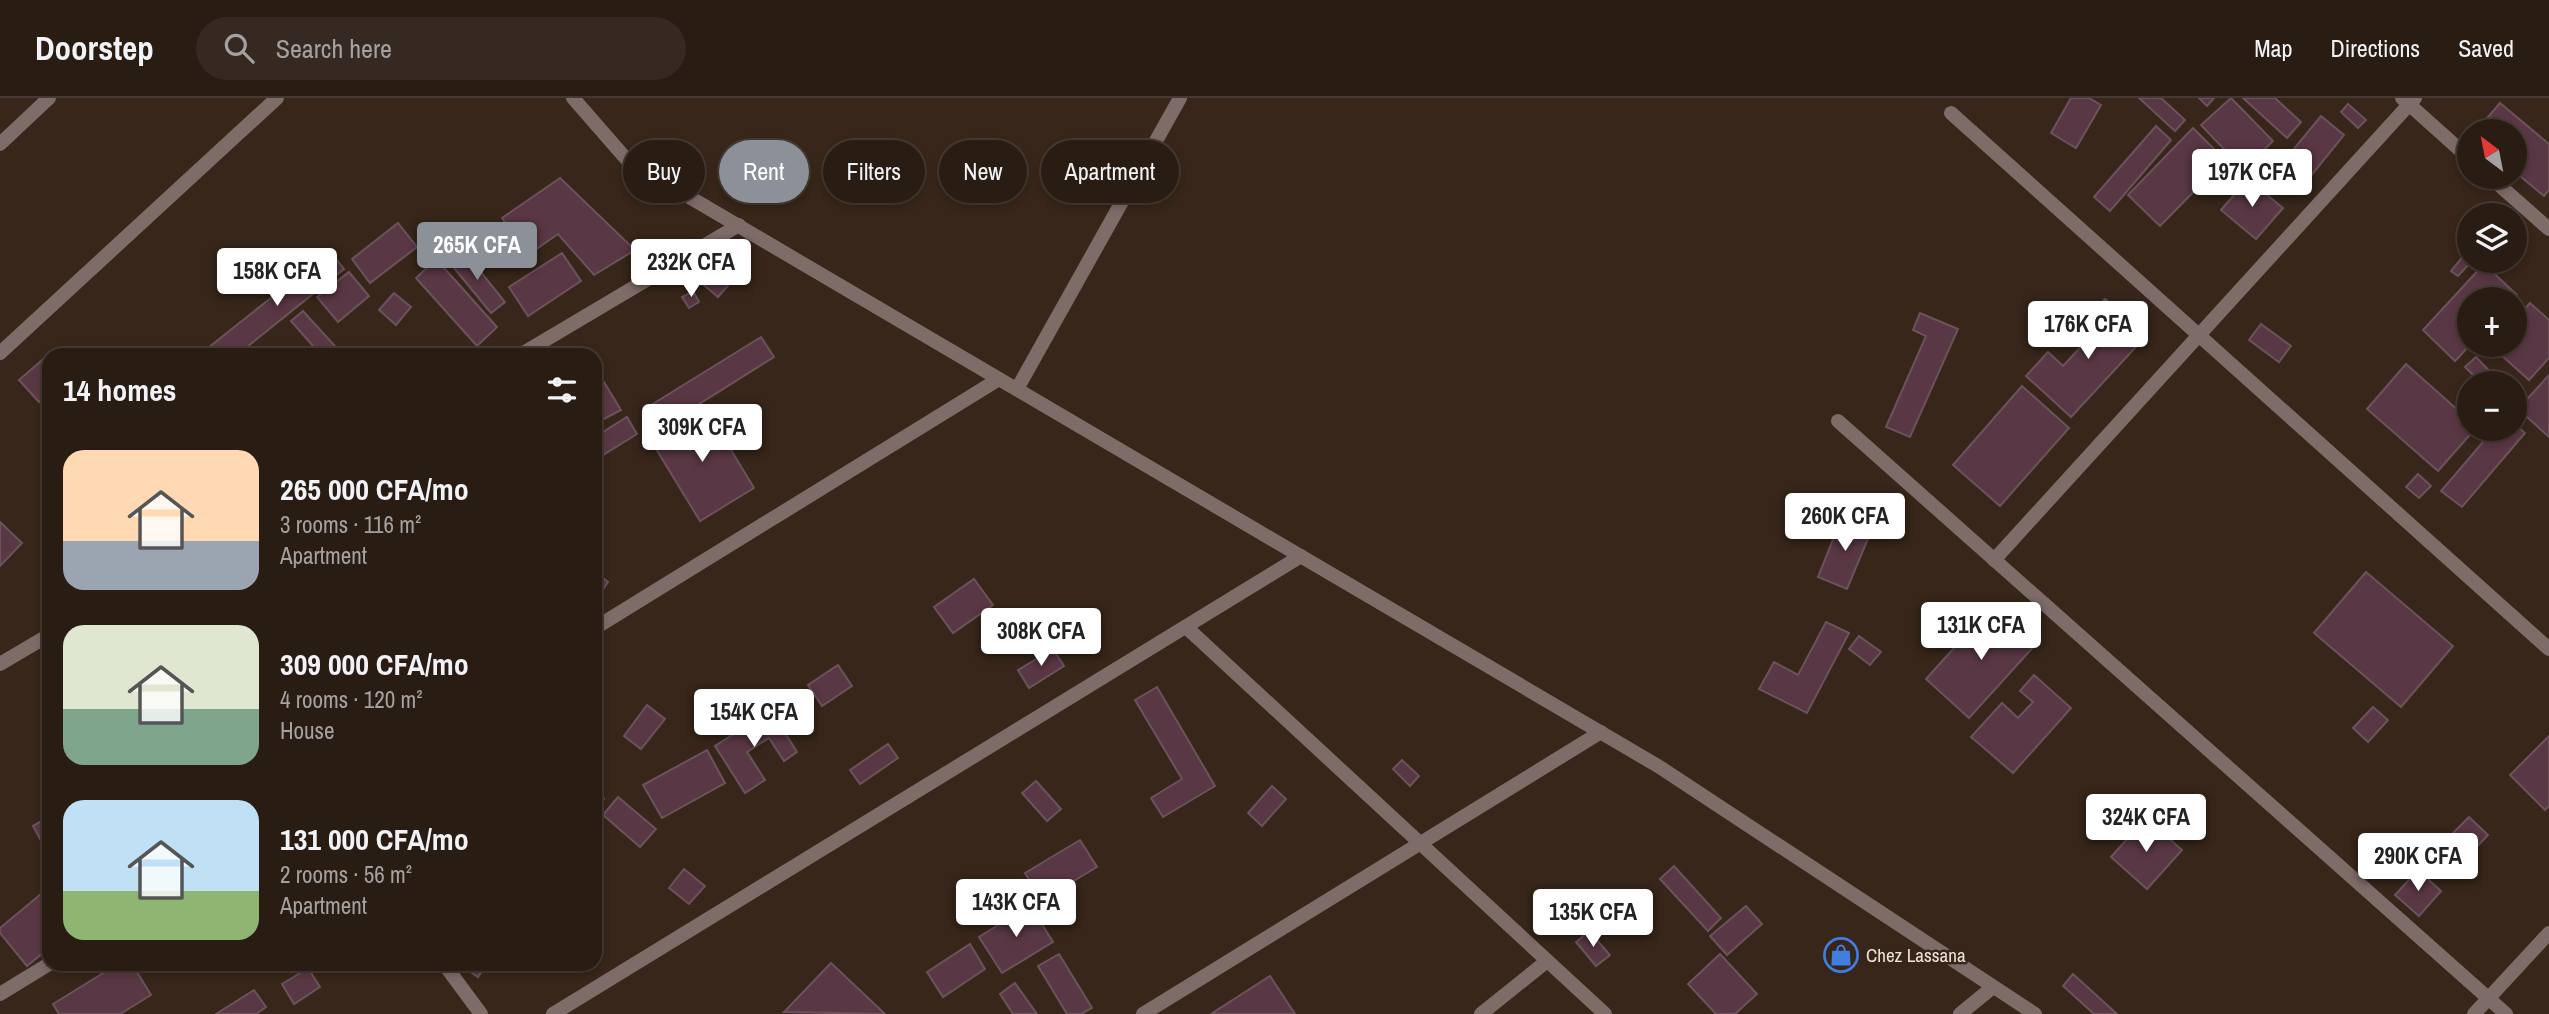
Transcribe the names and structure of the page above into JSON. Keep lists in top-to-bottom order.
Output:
{
  "places": {
    "shop": ["Chez Lassana"]
  },
  "north": "top left",
  "page": {
    "header": "Doorstep",
    "search": "Search here",
    "nav": ["Map", "Directions", "Saved"],
    "map_buttons": ["+", "−"],
    "chip": [
      "Buy",
      "Rent",
      "Filters",
      "New",
      "Apartment"
    ],
    "price": [
      "197K CFA",
      "265K CFA",
      "232K CFA",
      "158K CFA",
      "176K CFA",
      "309K CFA",
      "260K CFA",
      "131K CFA",
      "308K CFA",
      "154K CFA",
      "324K CFA",
      "290K CFA",
      "143K CFA",
      "135K CFA"
    ],
    "heading": "14 homes",
    "list": [
      {
        "name": "265 000 CFA/mo",
        "note": "3 rooms · 116 m² · Apartment"
      },
      {
        "name": "309 000 CFA/mo",
        "note": "4 rooms · 120 m² · House"
      },
      {
        "name": "131 000 CFA/mo",
        "note": "2 rooms · 56 m² · Apartment"
      }
    ]
  }
}
